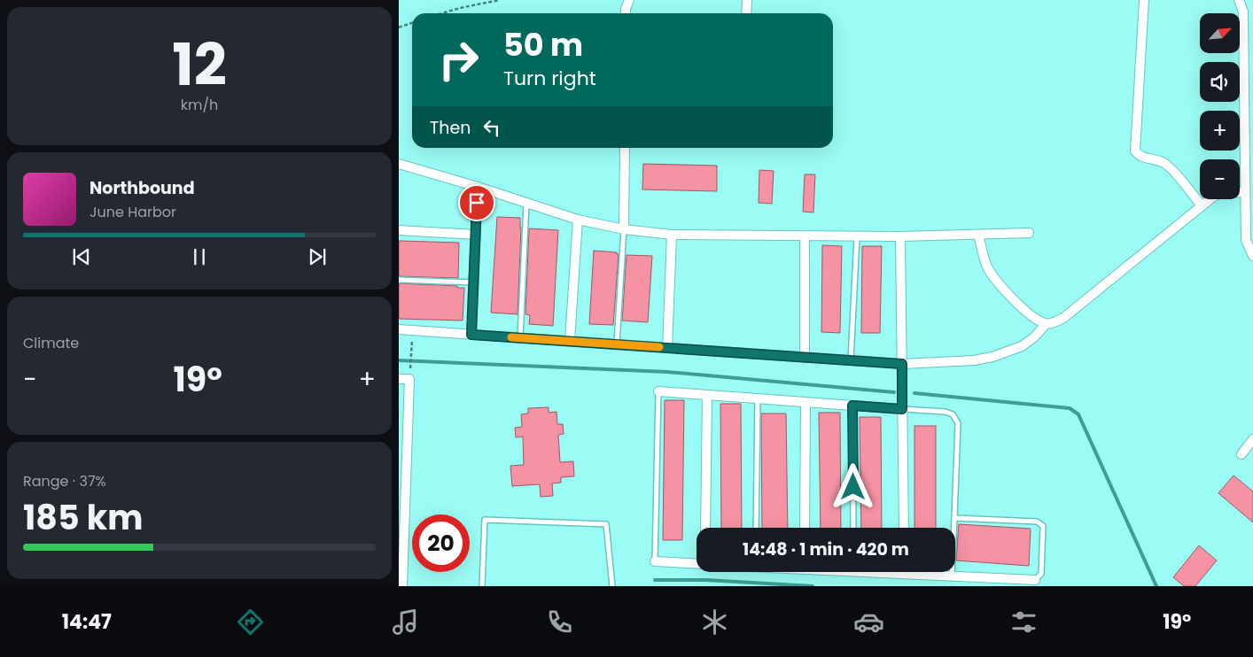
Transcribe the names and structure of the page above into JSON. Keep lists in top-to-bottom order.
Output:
{
  "north": "top right",
  "page": {
    "tile": [
      ["12", "km/h"],
      "Climate",
      ["Range · 37%", "185 km"]
    ],
    "map_buttons": ["+", "−"],
    "turn": ["50 m", "Turn right"],
    "then": "Then",
    "song": ["Northbound", "June Harbor"],
    "heat": ["−", "19°", "+"],
    "limit": "20",
    "trip": "14:48 · 1 min · 420 m",
    "tabs": ["14:47", "19°"]
  }
}
